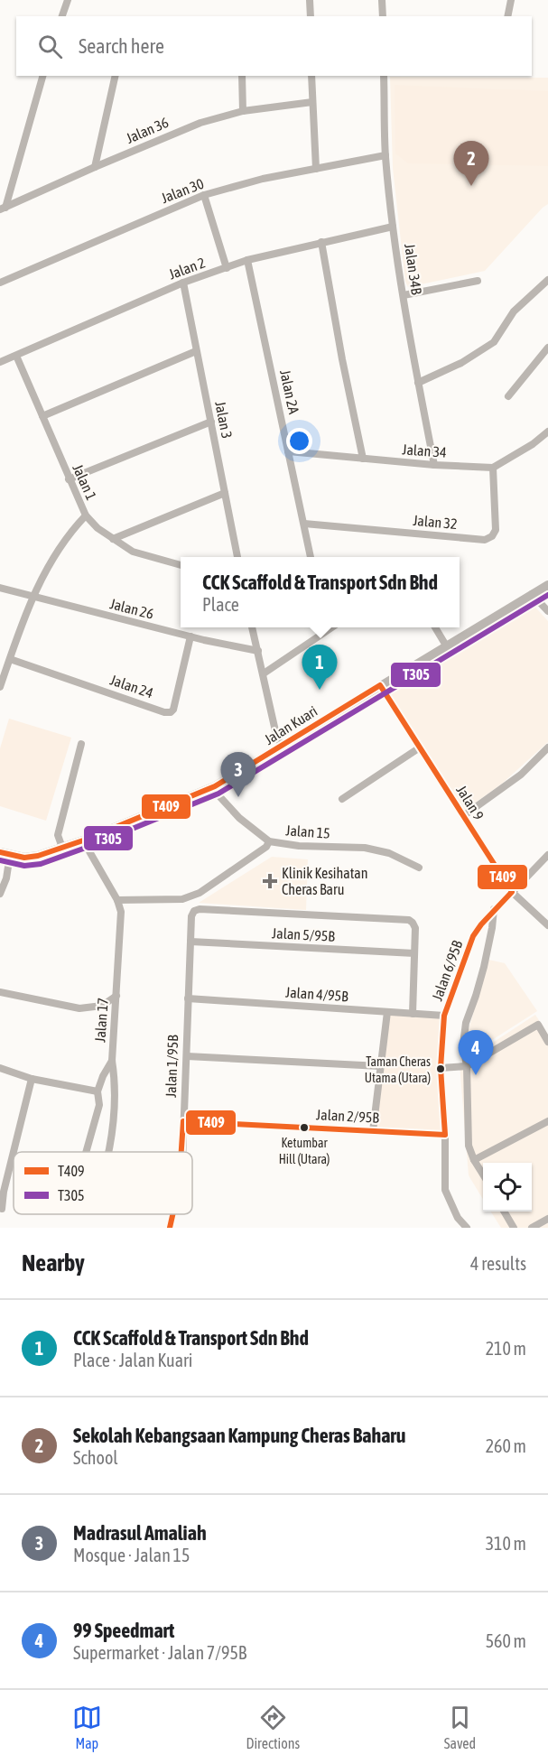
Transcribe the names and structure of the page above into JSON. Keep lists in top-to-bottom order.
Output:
{
  "streets": {
    "street": [
      "Jalan 36",
      "Jalan 30",
      "Jalan 2",
      "Jalan 34B",
      "Jalan 2A",
      "Jalan 3",
      "Jalan 34",
      "Jalan 1",
      "Jalan 32",
      "Jalan 26",
      "Jalan 24",
      "Jalan Kuari",
      "Jalan 9",
      "Jalan 15",
      "Jalan 5/95B",
      "Jalan 6/95B",
      "Jalan 4/95B",
      "Jalan 17",
      "Jalan 1/95B",
      "Jalan 2/95B"
    ]
  },
  "crossings": [
    ["Jalan 30", "Jalan 34B"],
    ["Jalan 2", "Jalan 34B"],
    ["Jalan 2", "Jalan 2A"],
    ["Jalan 2", "Jalan 3"],
    ["Jalan 2", "Jalan 1"],
    ["Jalan 34B", "Jalan 34"],
    ["Jalan 2A", "Jalan 34"],
    ["Jalan 2A", "Jalan 32"],
    ["Jalan 34", "Jalan 32"],
    ["Jalan 26", "Jalan 24"],
    ["Jalan Kuari", "Jalan 9"],
    ["Jalan Kuari", "Jalan 15"],
    ["Jalan Kuari", "Jalan 17"],
    ["Jalan 9", "Jalan 6/95B"],
    ["Jalan 5/95B", "Jalan 1/95B"],
    ["Jalan 6/95B", "Jalan 4/95B"],
    ["Jalan 6/95B", "Jalan 2/95B"],
    ["Jalan 4/95B", "Jalan 1/95B"],
    ["Jalan 1/95B", "Jalan 2/95B"]
  ],
  "places": {
    "health": ["Klinik Kesihatan Cheras Baru"],
    "other": ["Taman Cheras Utama (Utara)", "Ketumbar Hill (Utara)"]
  },
  "lines": ["transit line T305", "transit line T409"],
  "legend": ["T409", "T305"],
  "page": {
    "search": "Search here",
    "pins": [
      "2",
      "1",
      "3",
      "4"
    ],
    "popup": ["CCK Scaffold & Transport Sdn Bhd", "Place"],
    "heading": ["Nearby", "4 results"],
    "list": [
      {
        "mark": "1",
        "name": "CCK Scaffold & Transport Sdn Bhd",
        "note": "Place · Jalan Kuari",
        "value": "210 m"
      },
      {
        "mark": "2",
        "name": "Sekolah Kebangsaan Kampung Cheras Baharu",
        "note": "School",
        "value": "260 m"
      },
      {
        "mark": "3",
        "name": "Madrasul Amaliah",
        "note": "Mosque · Jalan 15",
        "value": "310 m"
      },
      {
        "mark": "4",
        "name": "99 Speedmart",
        "note": "Supermarket · Jalan 7/95B",
        "value": "560 m"
      }
    ],
    "nav": ["Map", "Directions", "Saved"]
  }
}
